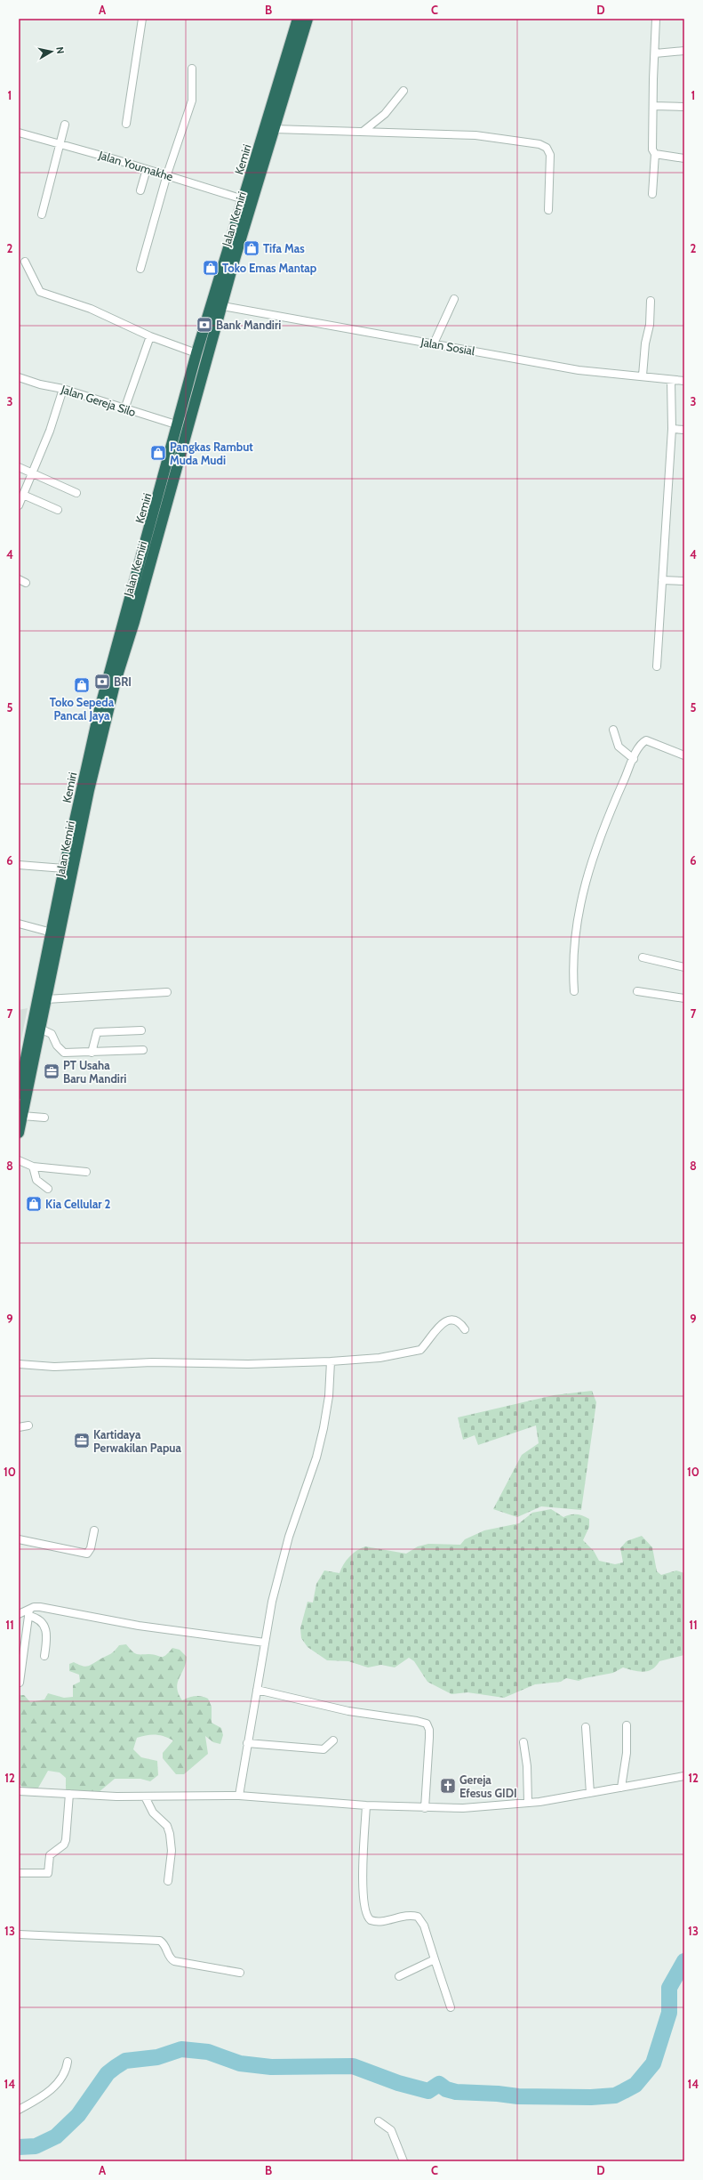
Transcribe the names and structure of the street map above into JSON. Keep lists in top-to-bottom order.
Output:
{
  "streets": {
    "highway": ["Kemiri", "Jalan Kemiri"],
    "street": ["Jalan Youmakhe", "Jalan Sosial", "Jalan Gereja Silo"]
  },
  "crossings": [
    ["Kemiri", "Jalan Youmakhe"],
    ["Kemiri", "Jalan Kemiri"],
    ["Kemiri", "Jalan Sosial"],
    ["Kemiri", "Jalan Gereja Silo"],
    ["Jalan Youmakhe", "Jalan Kemiri"],
    ["Jalan Kemiri", "Jalan Sosial"]
  ],
  "places": {
    "shop": [
      "Tifa Mas",
      "Toko Emas Mantap",
      "Pangkas Rambut Muda Mudi",
      "Toko Sepeda Pancal Jaya",
      "Kia Cellular 2"
    ],
    "bank": ["Bank Mandiri", "BRI"],
    "office": ["PT Usaha Baru Mandiri", "Kartidaya Perwakilan Papua"],
    "church": ["Gereja Efesus GIDI"]
  },
  "north": "right",
  "grid": {
    "columns": [
      "A",
      "B",
      "C",
      "D"
    ],
    "rows": [
      "1",
      "2",
      "3",
      "4",
      "5",
      "6",
      "7",
      "8",
      "9",
      "10",
      "11",
      "12",
      "13",
      "14"
    ]
  }
}
